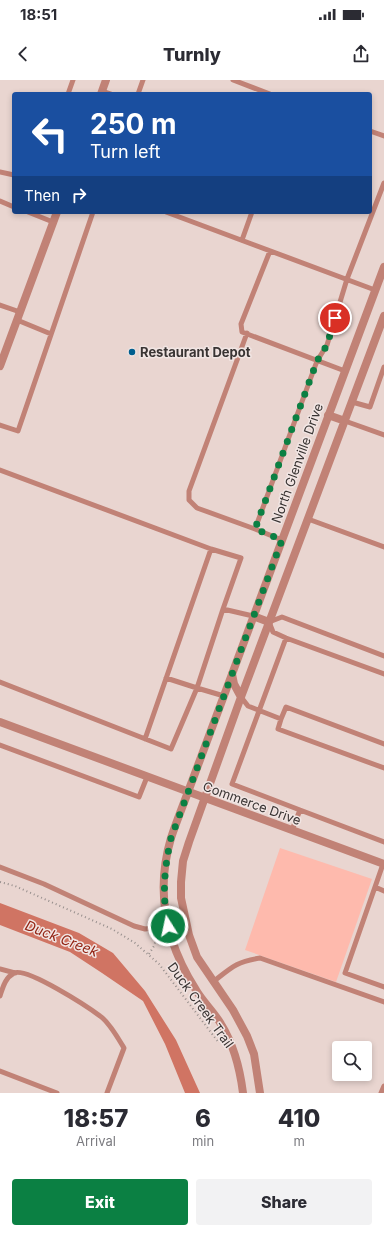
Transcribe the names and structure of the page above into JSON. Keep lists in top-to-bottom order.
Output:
{
  "streets": {
    "street": ["North Glenville Drive", "Commerce Drive"],
    "path": ["Duck Creek Trail"]
  },
  "crossings": [
    ["North Glenville Drive", "Commerce Drive"]
  ],
  "water": ["Duck Creek"],
  "places": ["Restaurant Depot"],
  "page": {
    "status": "18:51",
    "header": "Turnly",
    "turn": ["250 m", "Turn left"],
    "then": "Then",
    "eta": [
      "18:57",
      "Arrival",
      "6",
      "min",
      "410",
      "m"
    ],
    "buttons": ["Exit", "Share"]
  }
}
